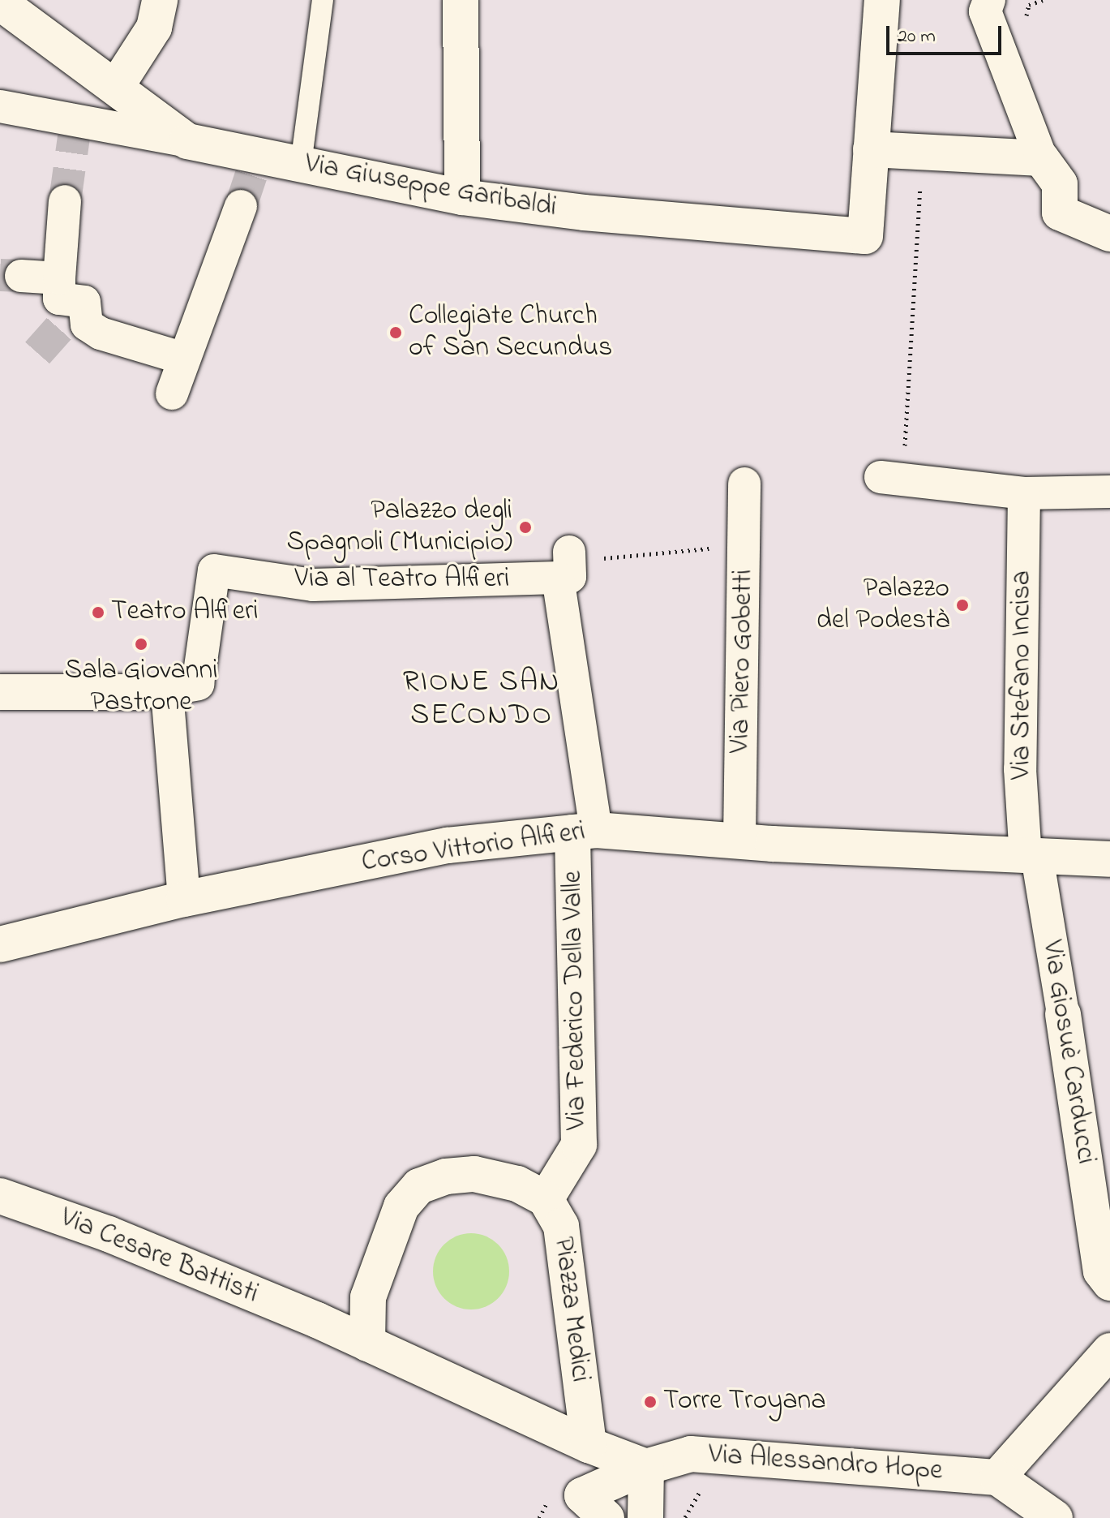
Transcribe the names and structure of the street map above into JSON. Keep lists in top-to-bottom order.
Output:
{
  "streets": {
    "street": [
      "Via Giuseppe Garibaldi",
      "Via al Teatro Alfieri",
      "Via Piero Gobetti",
      "Via Stefano Incisa",
      "Corso Vittorio Alfieri",
      "Via Federico Della Valle",
      "Via Giosuè Carducci",
      "Via Cesare Battisti",
      "Piazza Medici",
      "Via Alessandro Hope"
    ]
  },
  "crossings": [
    ["Via Piero Gobetti", "Corso Vittorio Alfieri"],
    ["Via Stefano Incisa", "Corso Vittorio Alfieri"],
    ["Via Stefano Incisa", "Via Giosuè Carducci"],
    ["Corso Vittorio Alfieri", "Via Federico Della Valle"],
    ["Corso Vittorio Alfieri", "Via Giosuè Carducci"],
    ["Via Federico Della Valle", "Piazza Medici"],
    ["Via Cesare Battisti", "Piazza Medici"],
    ["Piazza Medici", "Via Alessandro Hope"]
  ],
  "districts": ["RIONE SAN SECONDO"],
  "places": [
    "Collegiate Church of San Secundus",
    "Palazzo degli Spagnoli (Municipio)",
    "Palazzo del Podestà",
    "Teatro Alfieri",
    "Sala Giovanni Pastrone",
    "Torre Troyana"
  ],
  "scale_bar": "20 m"
}
